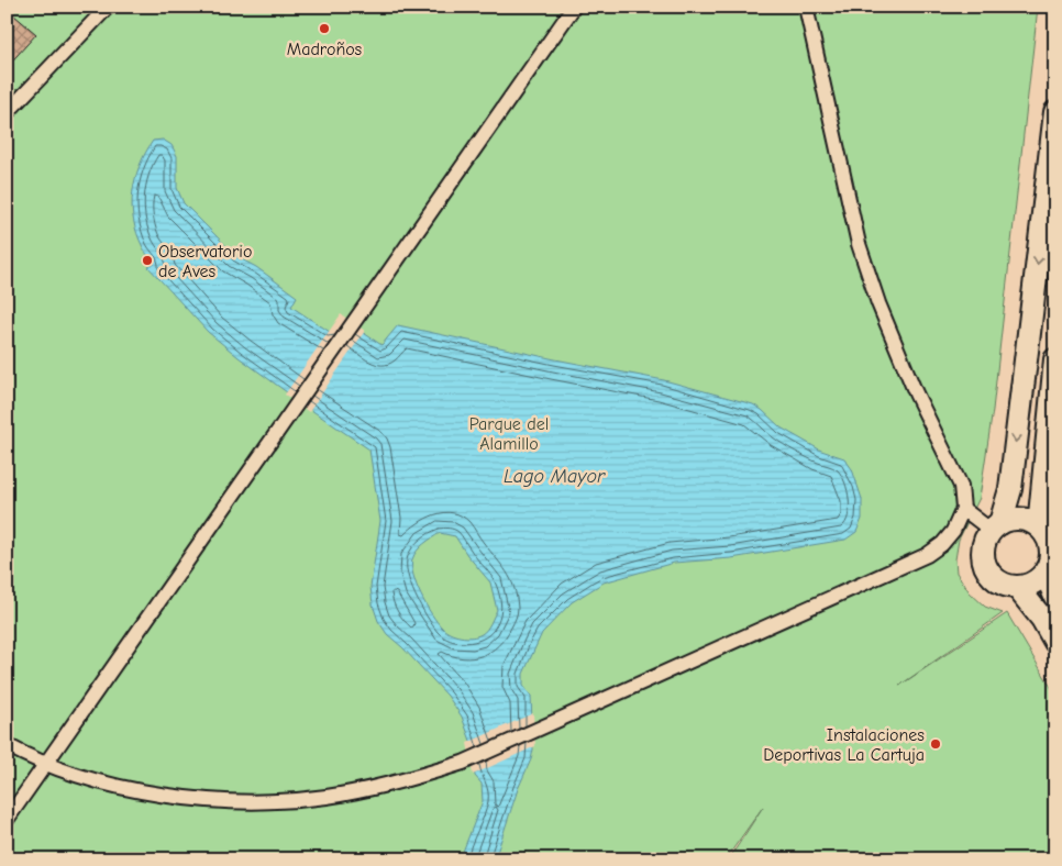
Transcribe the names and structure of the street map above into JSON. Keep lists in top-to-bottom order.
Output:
{
  "water": ["Lago Mayor"],
  "parks": ["Parque del Alamillo"],
  "places": ["Madroños", "Observatorio de Aves", "Instalaciones Deportivas La Cartuja"]
}
